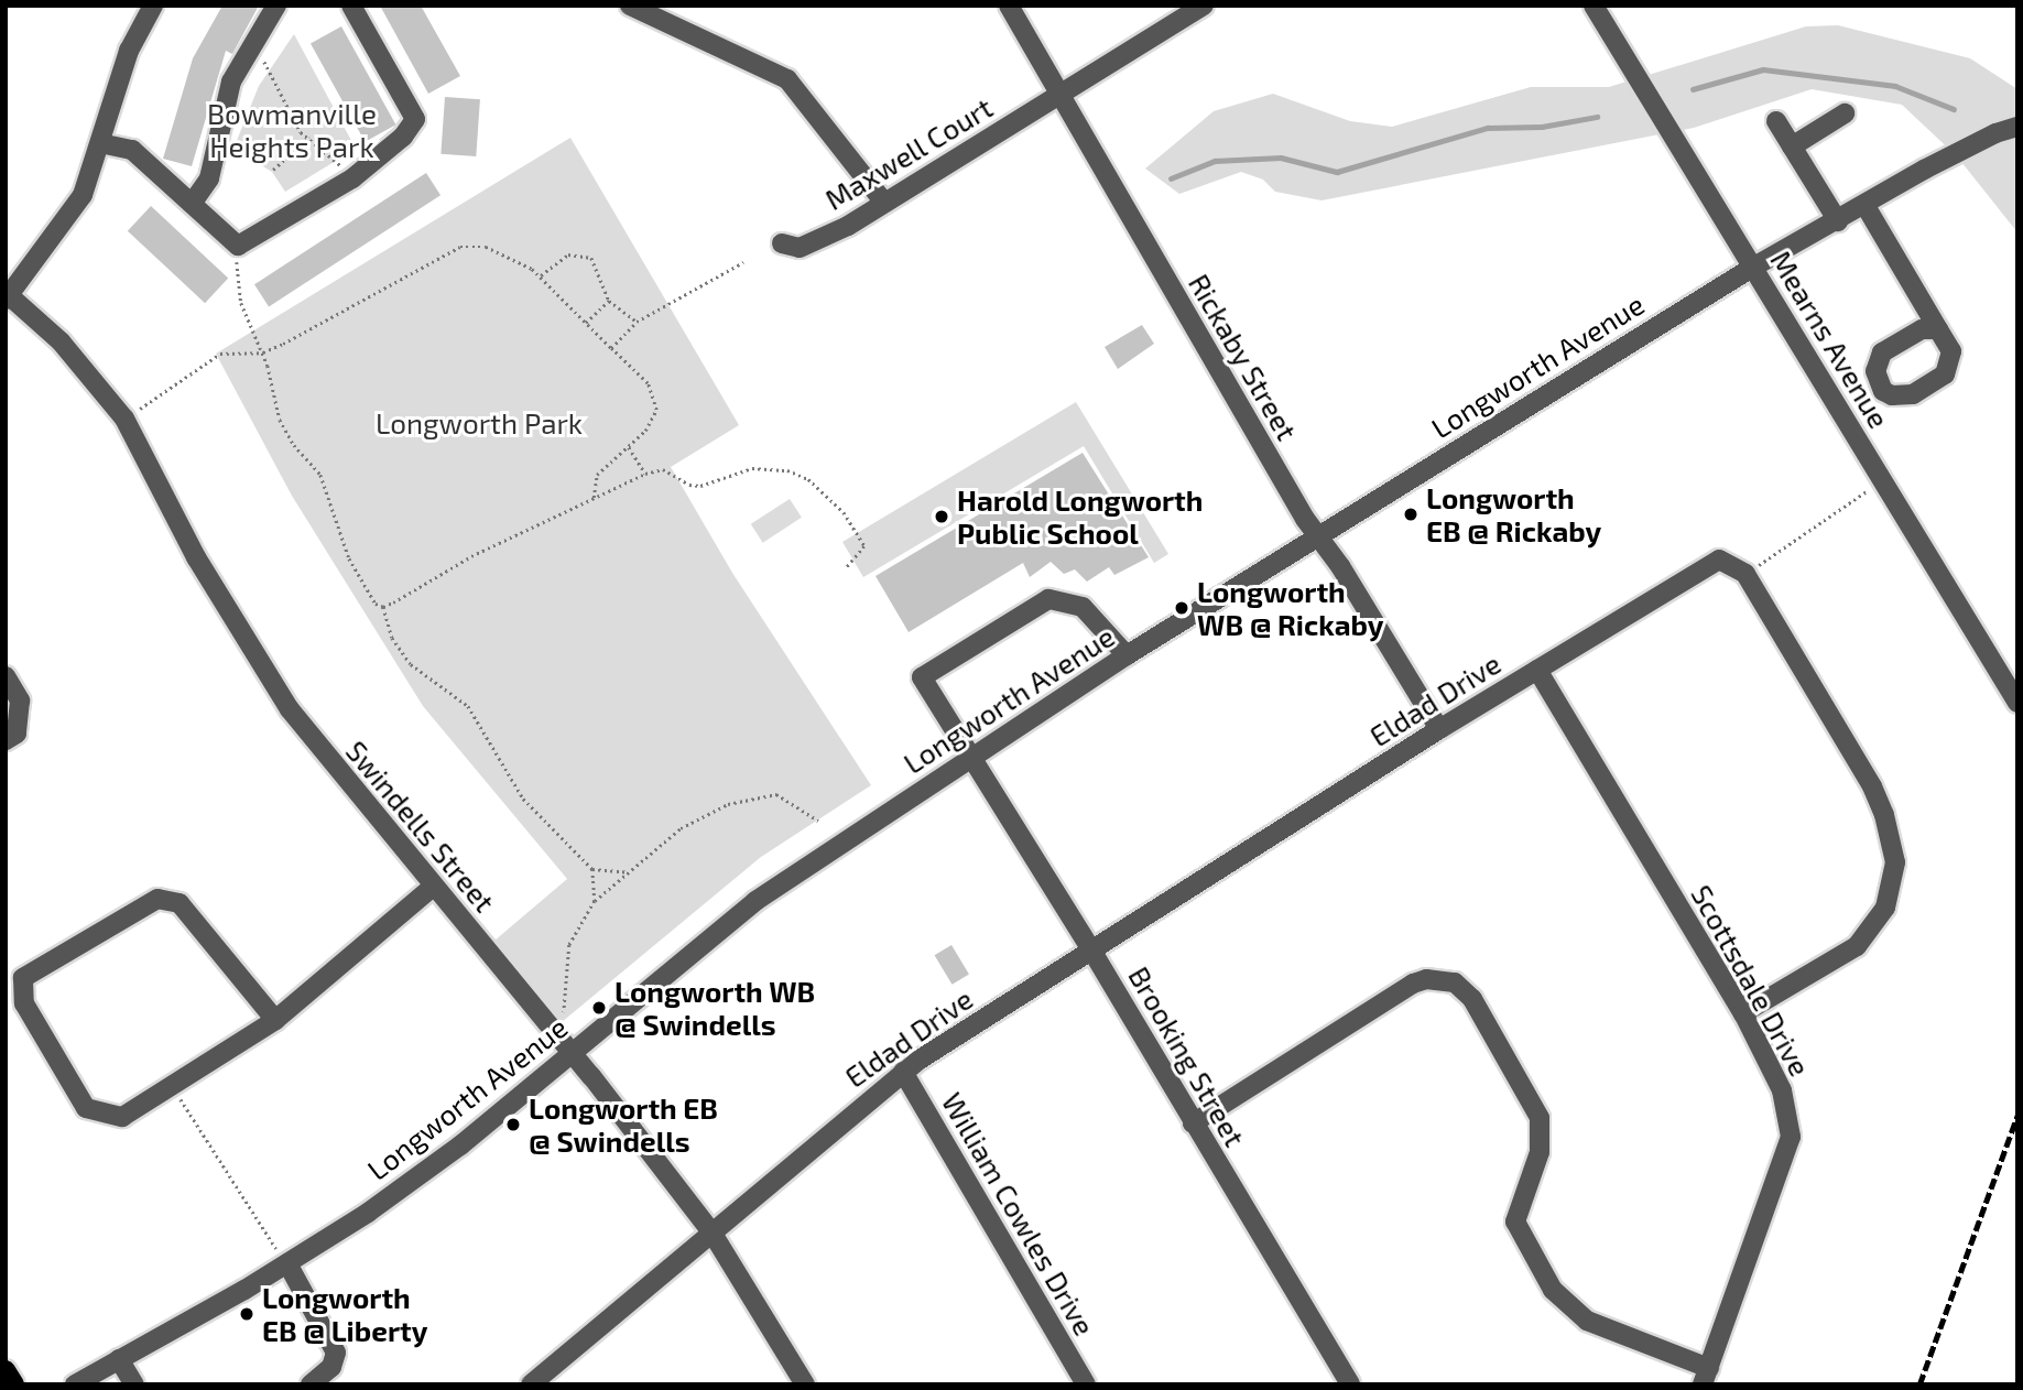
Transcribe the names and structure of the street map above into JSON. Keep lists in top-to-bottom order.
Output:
{
  "streets": {
    "street": [
      "Maxwell Court",
      "Mearns Avenue",
      "Rickaby Street",
      "Longworth Avenue",
      "Eldad Drive",
      "Swindells Street",
      "Scottsdale Drive",
      "Brooking Street",
      "William Cowles Drive"
    ]
  },
  "crossings": [
    ["Maxwell Court", "Rickaby Street"],
    ["Mearns Avenue", "Longworth Avenue"],
    ["Rickaby Street", "Longworth Avenue"],
    ["Rickaby Street", "Eldad Drive"],
    ["Longworth Avenue", "Swindells Street"],
    ["Longworth Avenue", "Brooking Street"],
    ["Eldad Drive", "Swindells Street"],
    ["Eldad Drive", "Scottsdale Drive"],
    ["Eldad Drive", "Brooking Street"],
    ["Eldad Drive", "William Cowles Drive"]
  ],
  "parks": ["Bowmanville Heights Park", "Longworth Park"],
  "places": [
    "Longworth EB @ Rickaby",
    "Harold Longworth Public School",
    "Longworth WB @ Rickaby",
    "Longworth WB @ Swindells",
    "Longworth EB @ Swindells",
    "Longworth EB @ Liberty"
  ]
}
